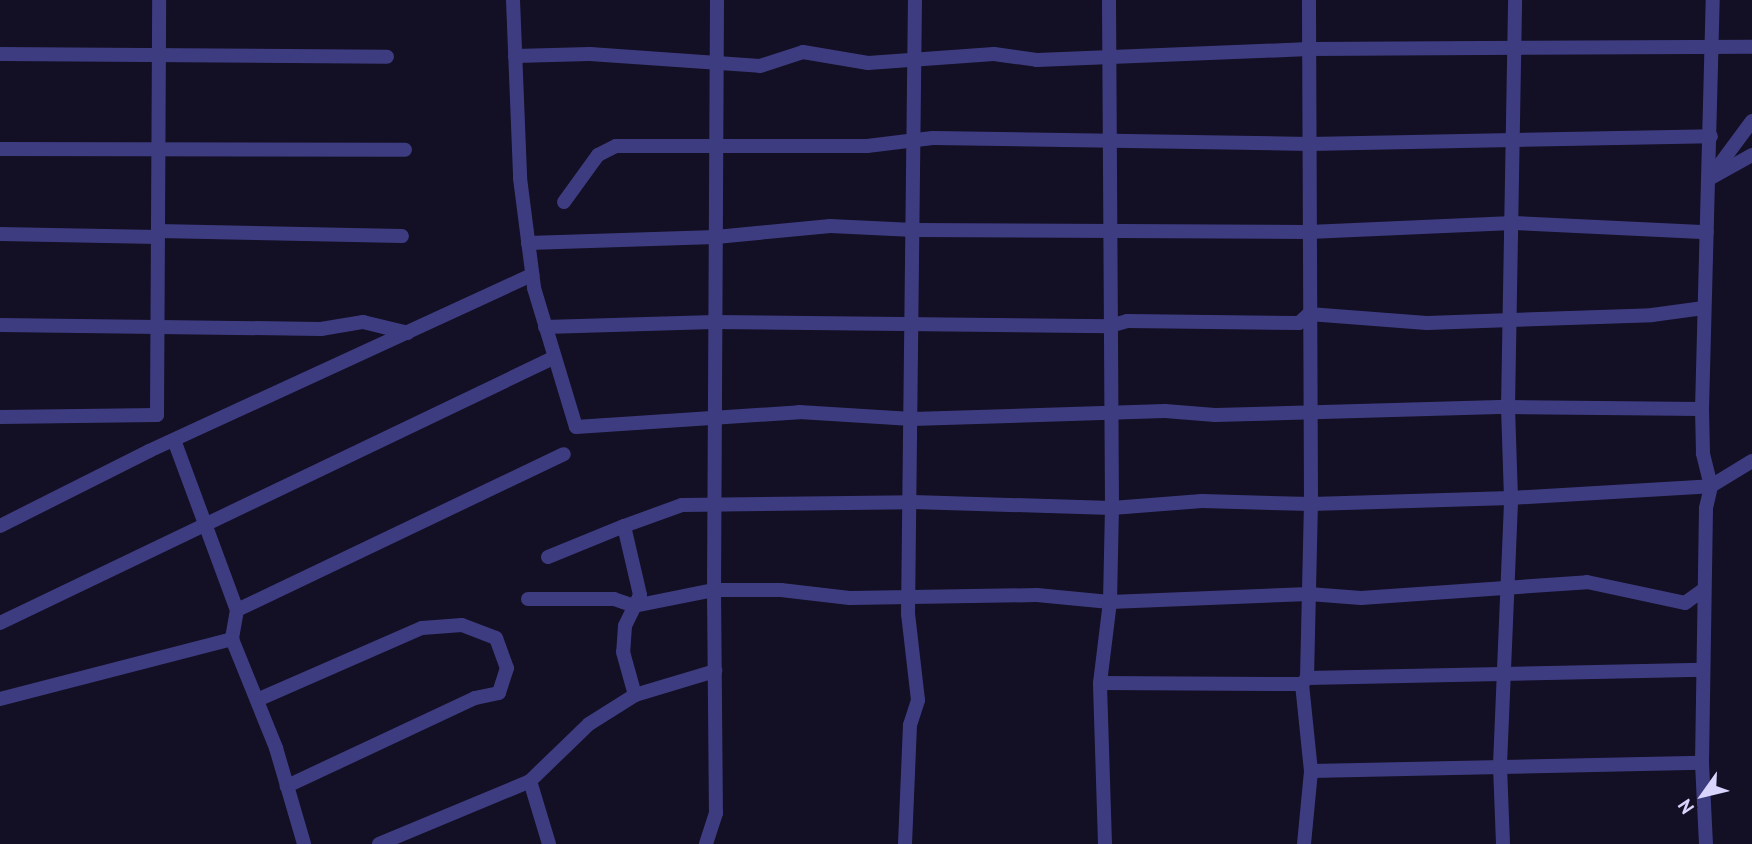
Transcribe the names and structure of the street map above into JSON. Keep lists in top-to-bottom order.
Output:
{
  "north": "bottom left"
}
